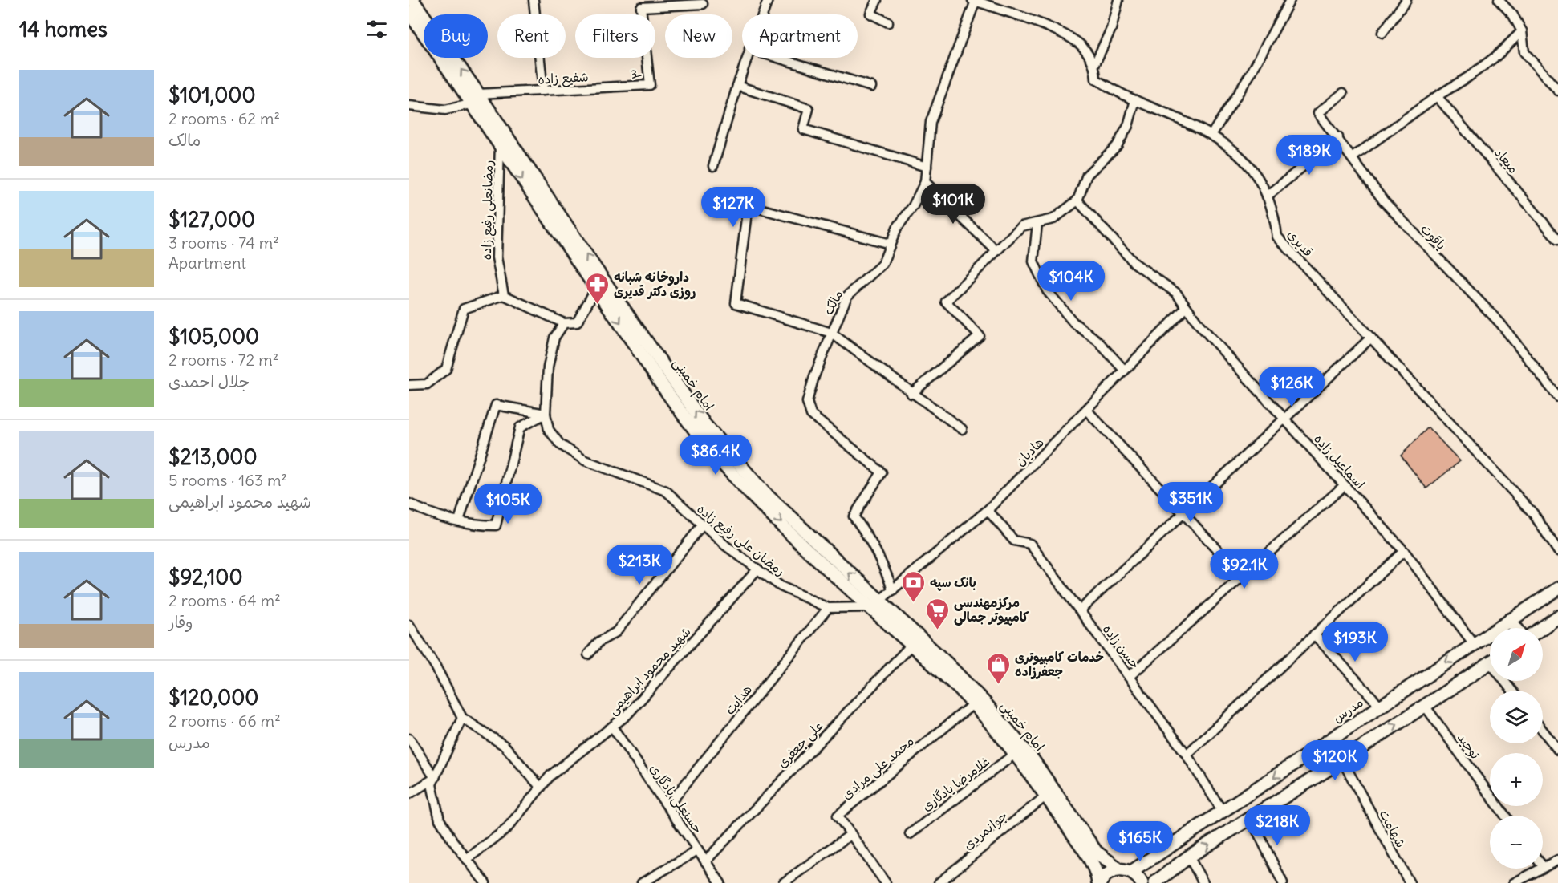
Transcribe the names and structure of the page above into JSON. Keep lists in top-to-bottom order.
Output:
{
  "streets": {
    "main road": ["امام خمینی", "مدرس"],
    "street": [
      "۳",
      "شفیع زاده",
      "میعاد",
      "رمضانعلی رفیع زاده",
      "یاقوت",
      "قدیری",
      "مالک",
      "هادیان",
      "اسماعیل زاده",
      "رمضان علی رفیع زاده",
      "حسن زاده",
      "شهید محمود ابراهیمی",
      "هدایت",
      "علی جعفری",
      "توحید",
      "محمد علی مرادی",
      "غلامرضا یادگاری",
      "حسنعلی یادگاری",
      "شهامت",
      "جوانمردی"
    ]
  },
  "crossings": [
    ["۳", "شفیع زاده"],
    ["شفیع زاده", "امام خمینی"],
    ["رمضانعلی رفیع زاده", "امام خمینی"],
    ["قدیری", "مالک"],
    ["مالک", "هادیان"],
    ["امام خمینی", "هادیان"],
    ["امام خمینی", "رمضان علی رفیع زاده"],
    ["امام خمینی", "مدرس"],
    ["امام خمینی", "علی جعفری"],
    ["امام خمینی", "محمد علی مرادی"],
    ["امام خمینی", "غلامرضا یادگاری"],
    ["امام خمینی", "جوانمردی"],
    ["هادیان", "اسماعیل زاده"],
    ["هادیان", "رمضان علی رفیع زاده"],
    ["هادیان", "حسن زاده"],
    ["اسماعیل زاده", "مدرس"],
    ["رمضان علی رفیع زاده", "شهید محمود ابراهیمی"],
    ["رمضان علی رفیع زاده", "هدایت"],
    ["حسن زاده", "مدرس"],
    ["شهید محمود ابراهیمی", "حسنعلی یادگاری"],
    ["هدایت", "حسنعلی یادگاری"],
    ["علی جعفری", "حسنعلی یادگاری"]
  ],
  "places": {
    "pharmacy": ["داروخانه شبانه روزی دکتر قدیری"],
    "bank": ["بانک سپه"],
    "supermarket": ["مرکزمهندسی کامپیوتر جمالی"],
    "shop": ["خدمات کامپیوتری جعفرزاده"]
  },
  "north": "top right",
  "page": {
    "heading": "14 homes",
    "chip": [
      "Buy",
      "Rent",
      "Filters",
      "New",
      "Apartment"
    ],
    "list": [
      {
        "name": "$101,000",
        "note": "2 rooms · 62 m² · مالک"
      },
      {
        "name": "$127,000",
        "note": "3 rooms · 74 m² · Apartment"
      },
      {
        "name": "$105,000",
        "note": "2 rooms · 72 m² · جلال احمدی"
      },
      {
        "name": "$213,000",
        "note": "5 rooms · 163 m² · شهید محمود ابراهیمی"
      },
      {
        "name": "$92,100",
        "note": "2 rooms · 64 m² · وقار"
      },
      {
        "name": "$120,000",
        "note": "2 rooms · 66 m² · مدرس"
      }
    ],
    "price": [
      "$189K",
      "$101K",
      "$127K",
      "$104K",
      "$126K",
      "$86.4K",
      "$351K",
      "$105K",
      "$213K",
      "$92.1K",
      "$193K",
      "$120K",
      "$218K",
      "$165K"
    ],
    "map_buttons": ["+", "−"]
  }
}
